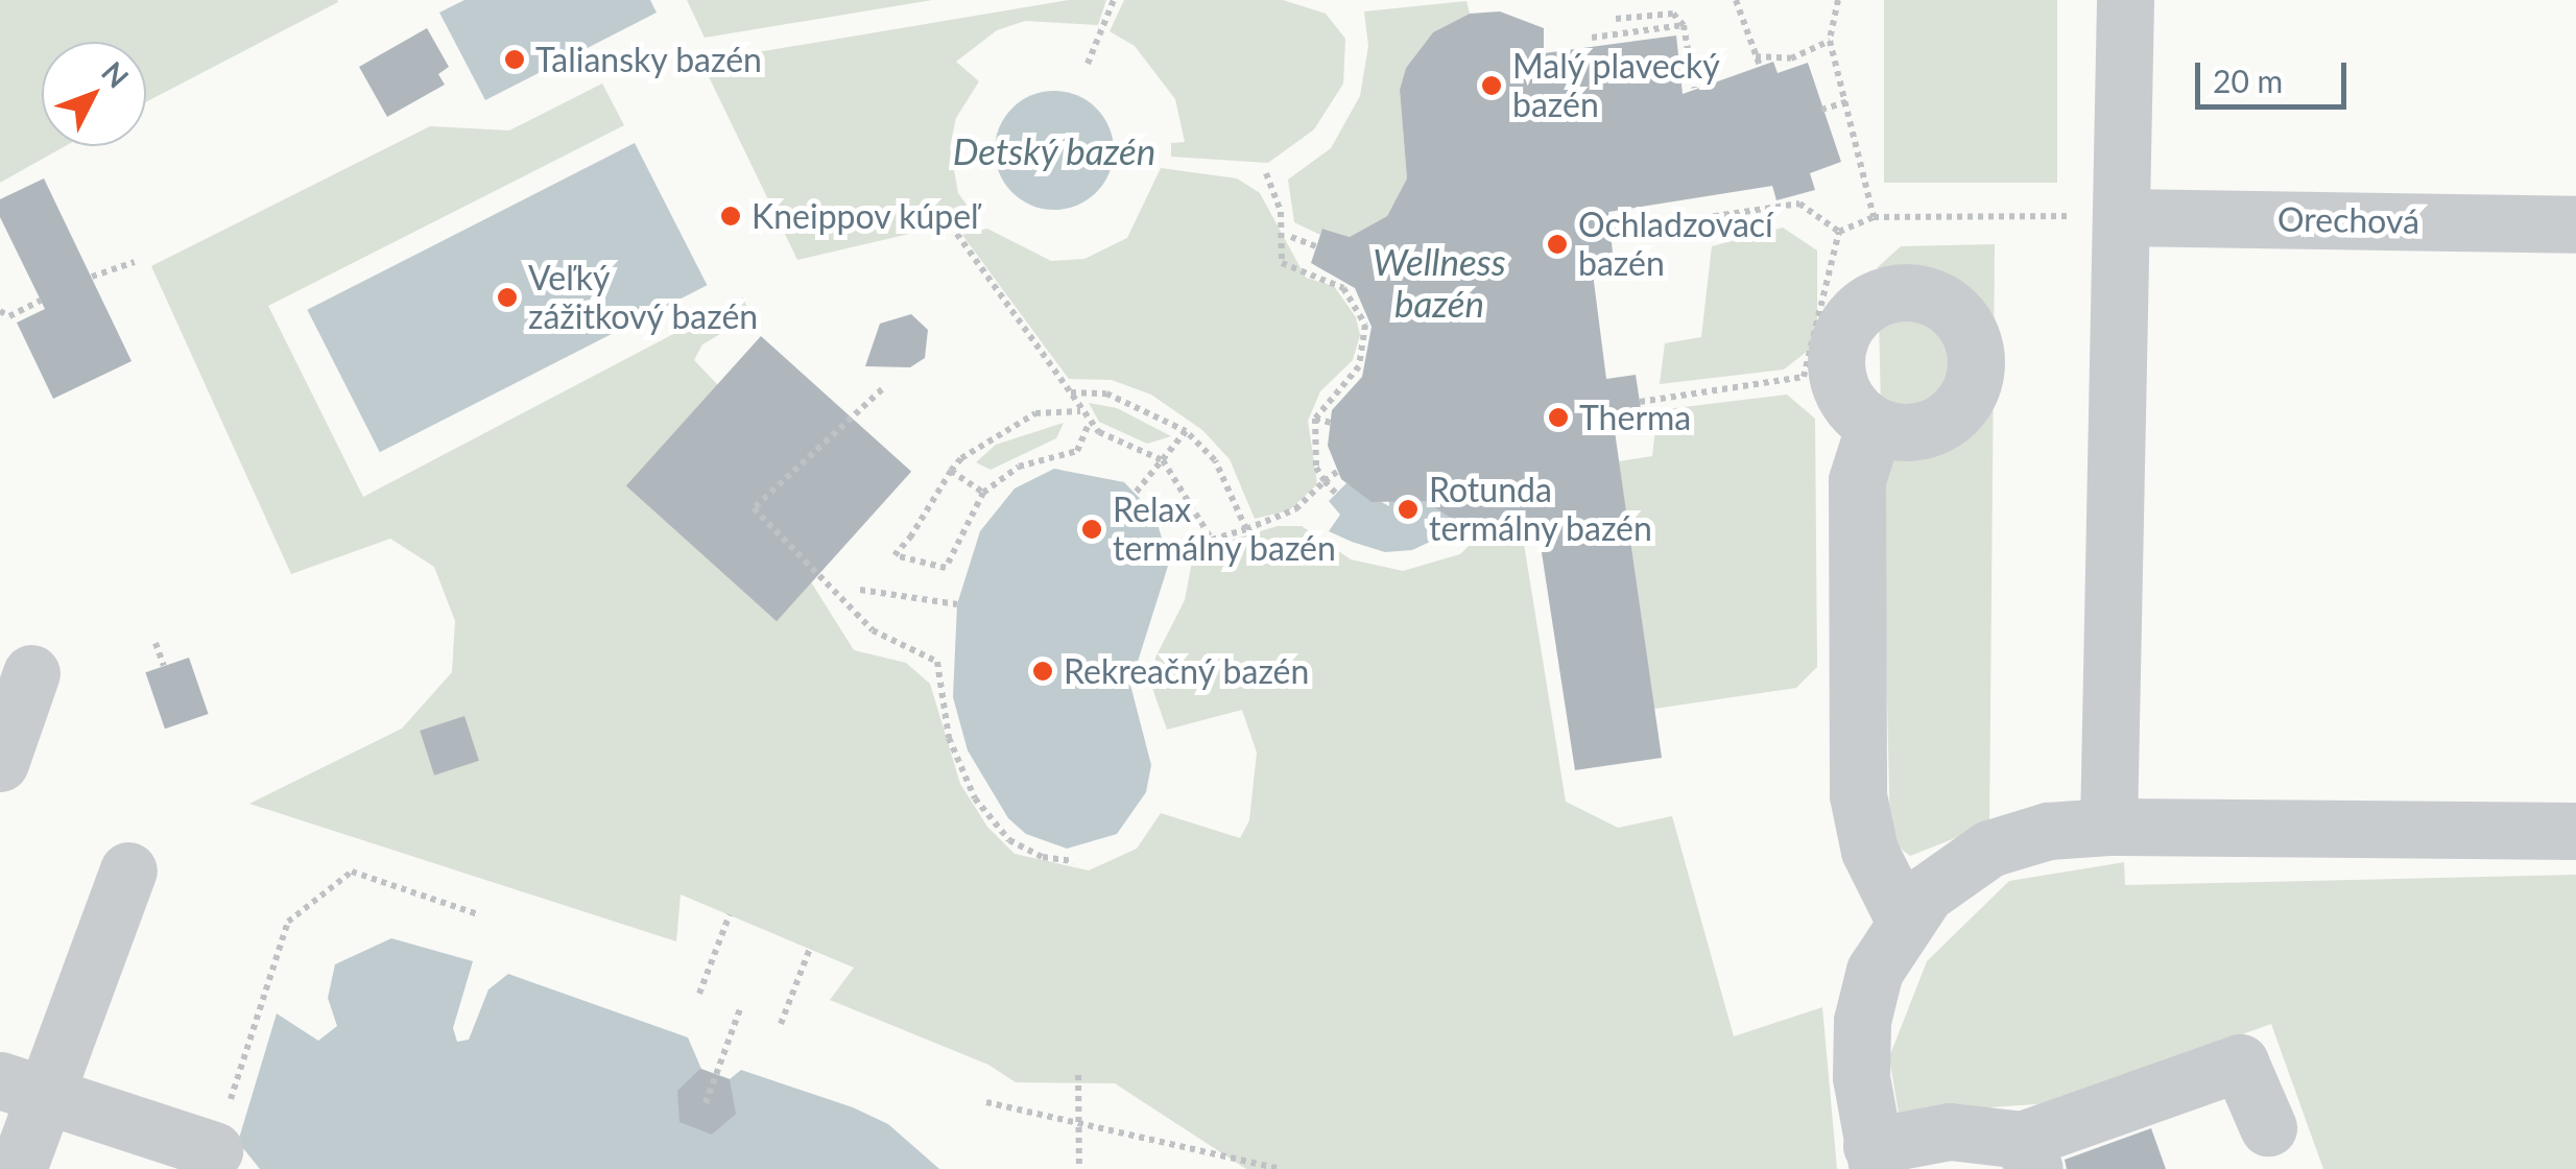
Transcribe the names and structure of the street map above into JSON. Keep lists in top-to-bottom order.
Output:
{
  "streets": {
    "street": ["Orechová"]
  },
  "water": ["Detský bazén", "Wellness bazén"],
  "places": [
    "Taliansky bazén",
    "Malý plavecký bazén",
    "Kneippov kúpeľ",
    "Ochladzovací bazén",
    "Veľký zážitkový bazén",
    "Therma",
    "Rotunda termálny bazén",
    "Relax termálny bazén",
    "Rekreačný bazén"
  ],
  "scale_bar": "20 m",
  "north": "top right"
}
